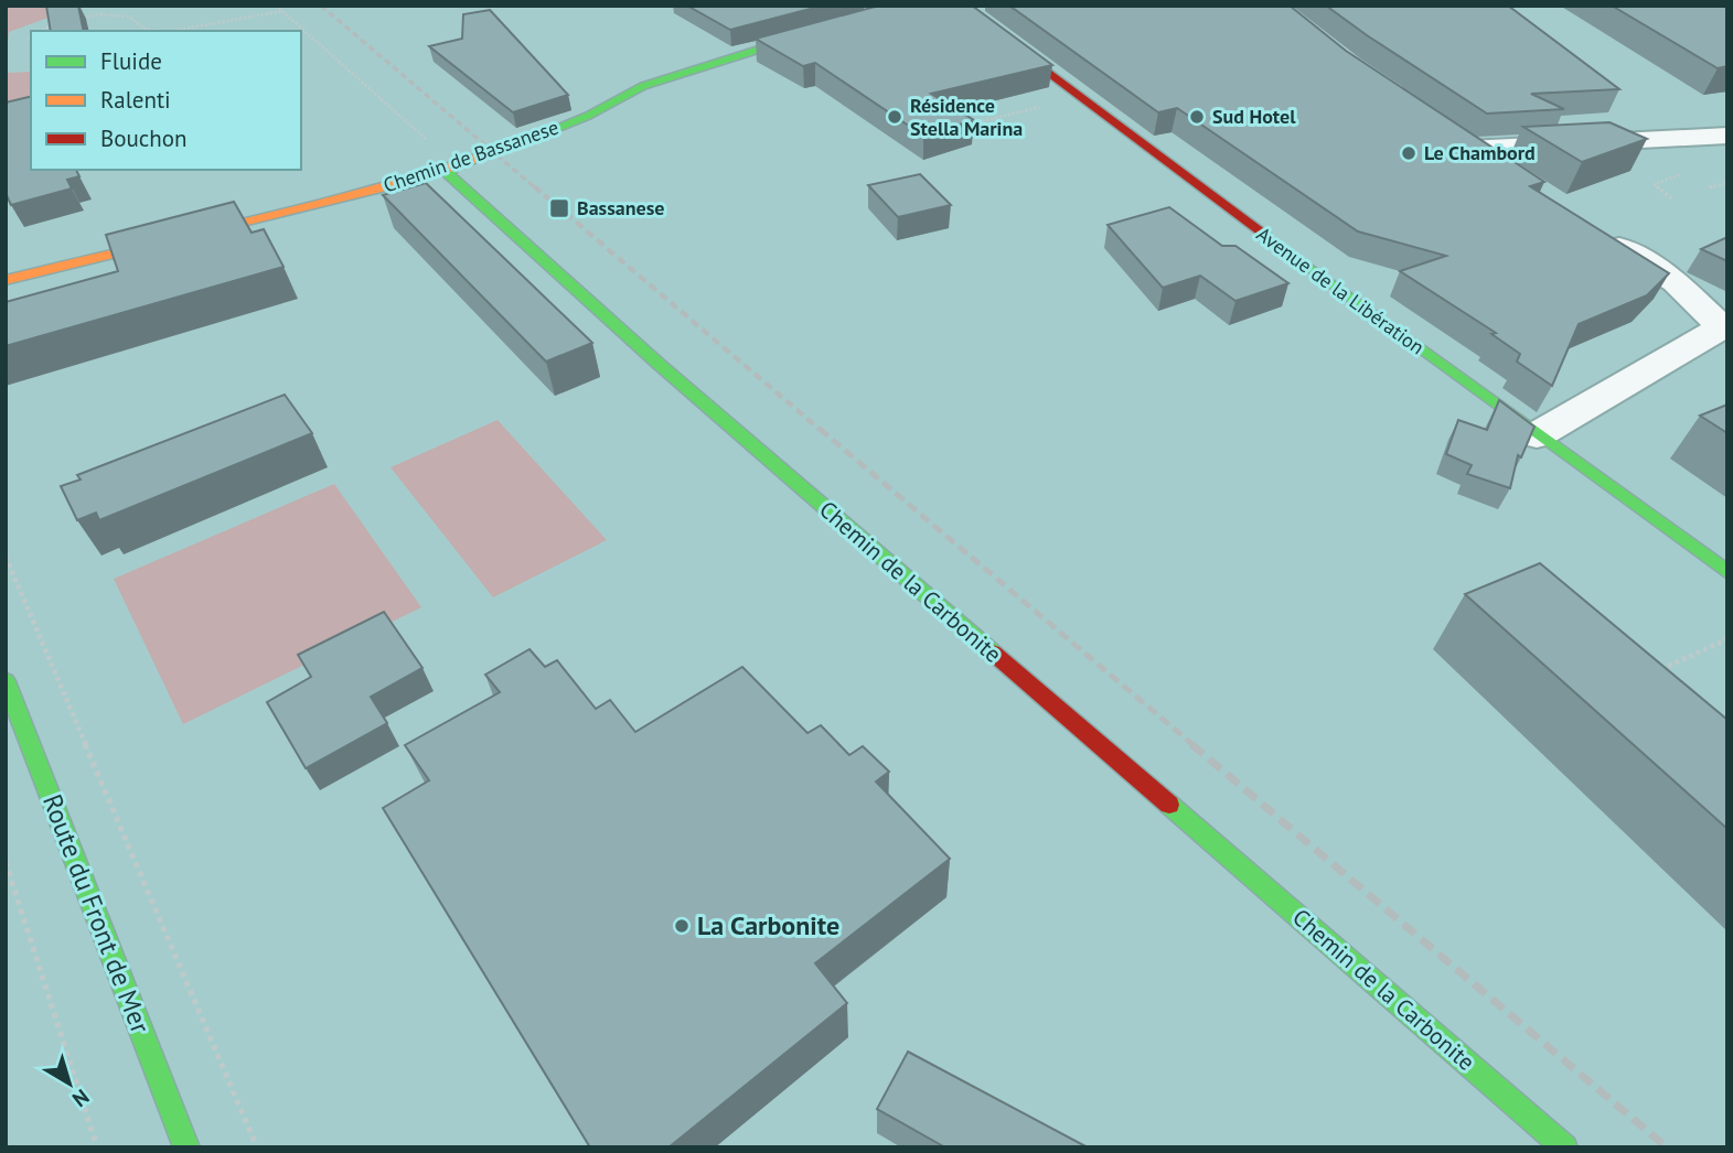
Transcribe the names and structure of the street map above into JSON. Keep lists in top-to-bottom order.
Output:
{
  "streets": {
    "street": [
      "Chemin de Bassanese",
      "Avenue de la Libération",
      "Chemin de la Carbonite",
      "Route du Front de Mer"
    ]
  },
  "crossings": [
    ["Chemin de Bassanese", "Chemin de la Carbonite"]
  ],
  "places": {
    "other": [
      "Résidence Stella Marina",
      "Sud Hotel",
      "Le Chambord",
      "La Carbonite"
    ],
    "transit": ["Bassanese"]
  },
  "legend": ["Fluide", "Ralenti", "Bouchon"],
  "north": "bottom right"
}
